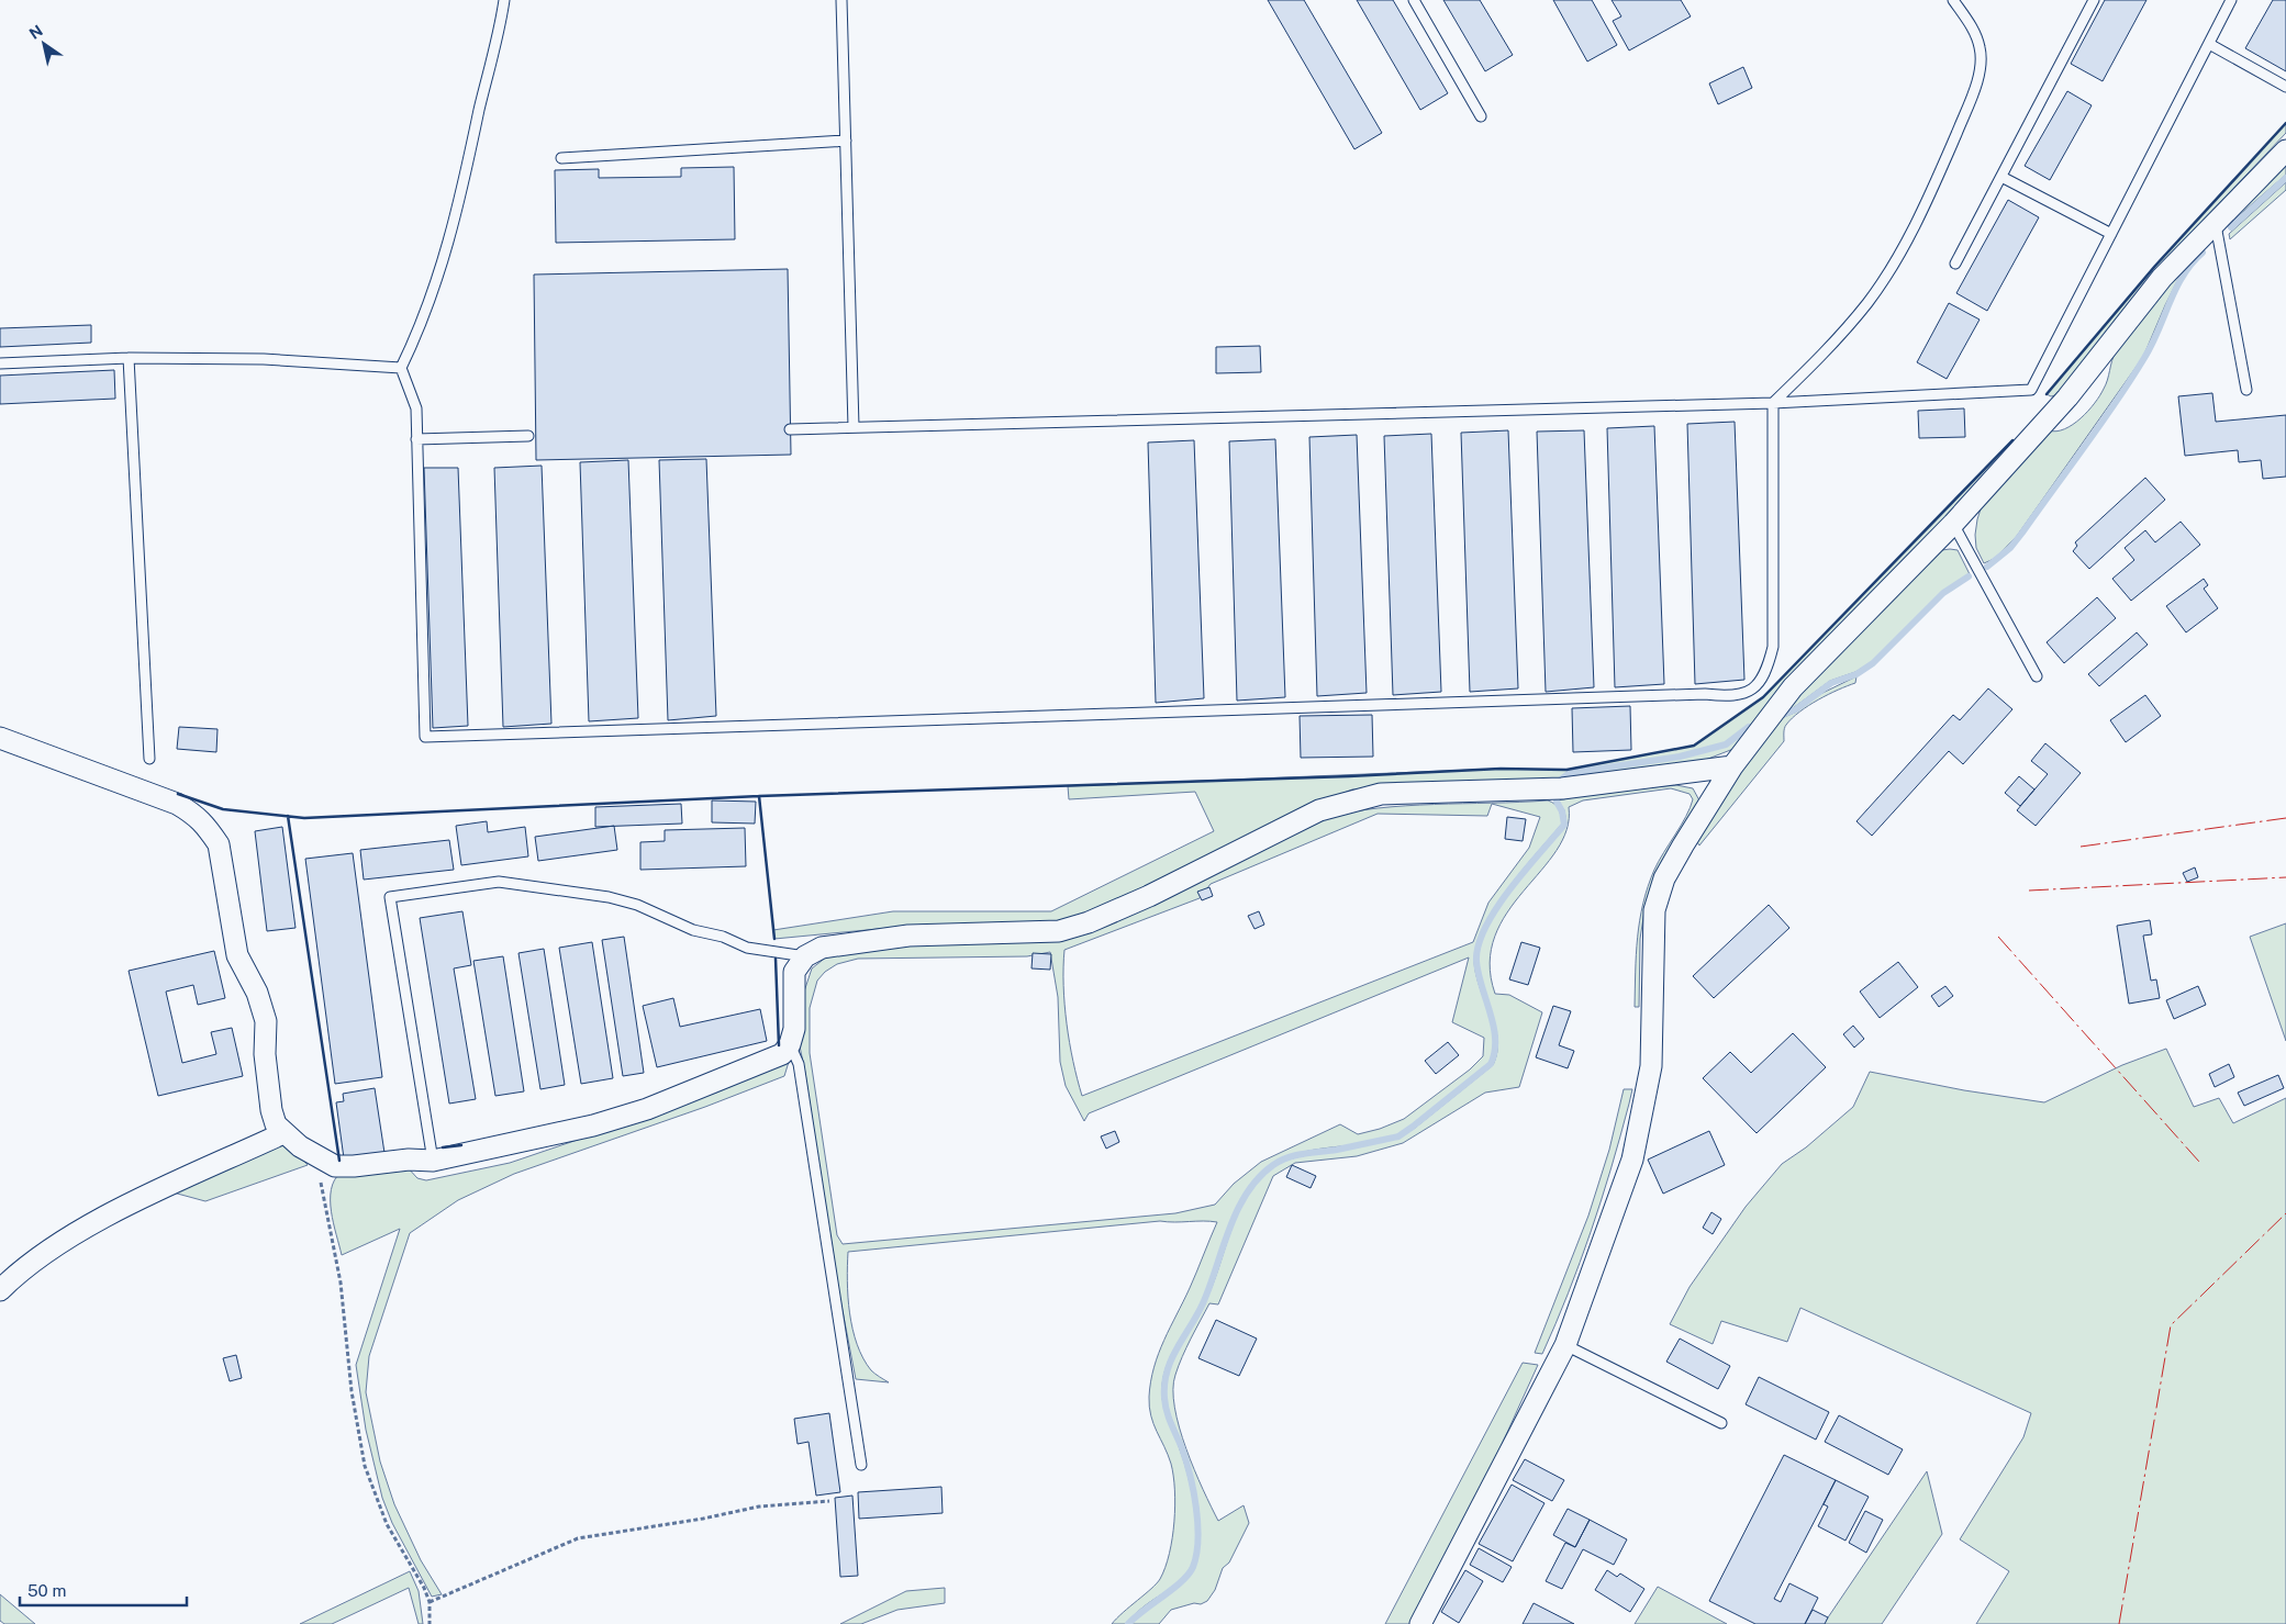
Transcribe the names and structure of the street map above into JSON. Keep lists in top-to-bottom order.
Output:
{
  "scale_bar": "50 m",
  "north": "top left"
}
